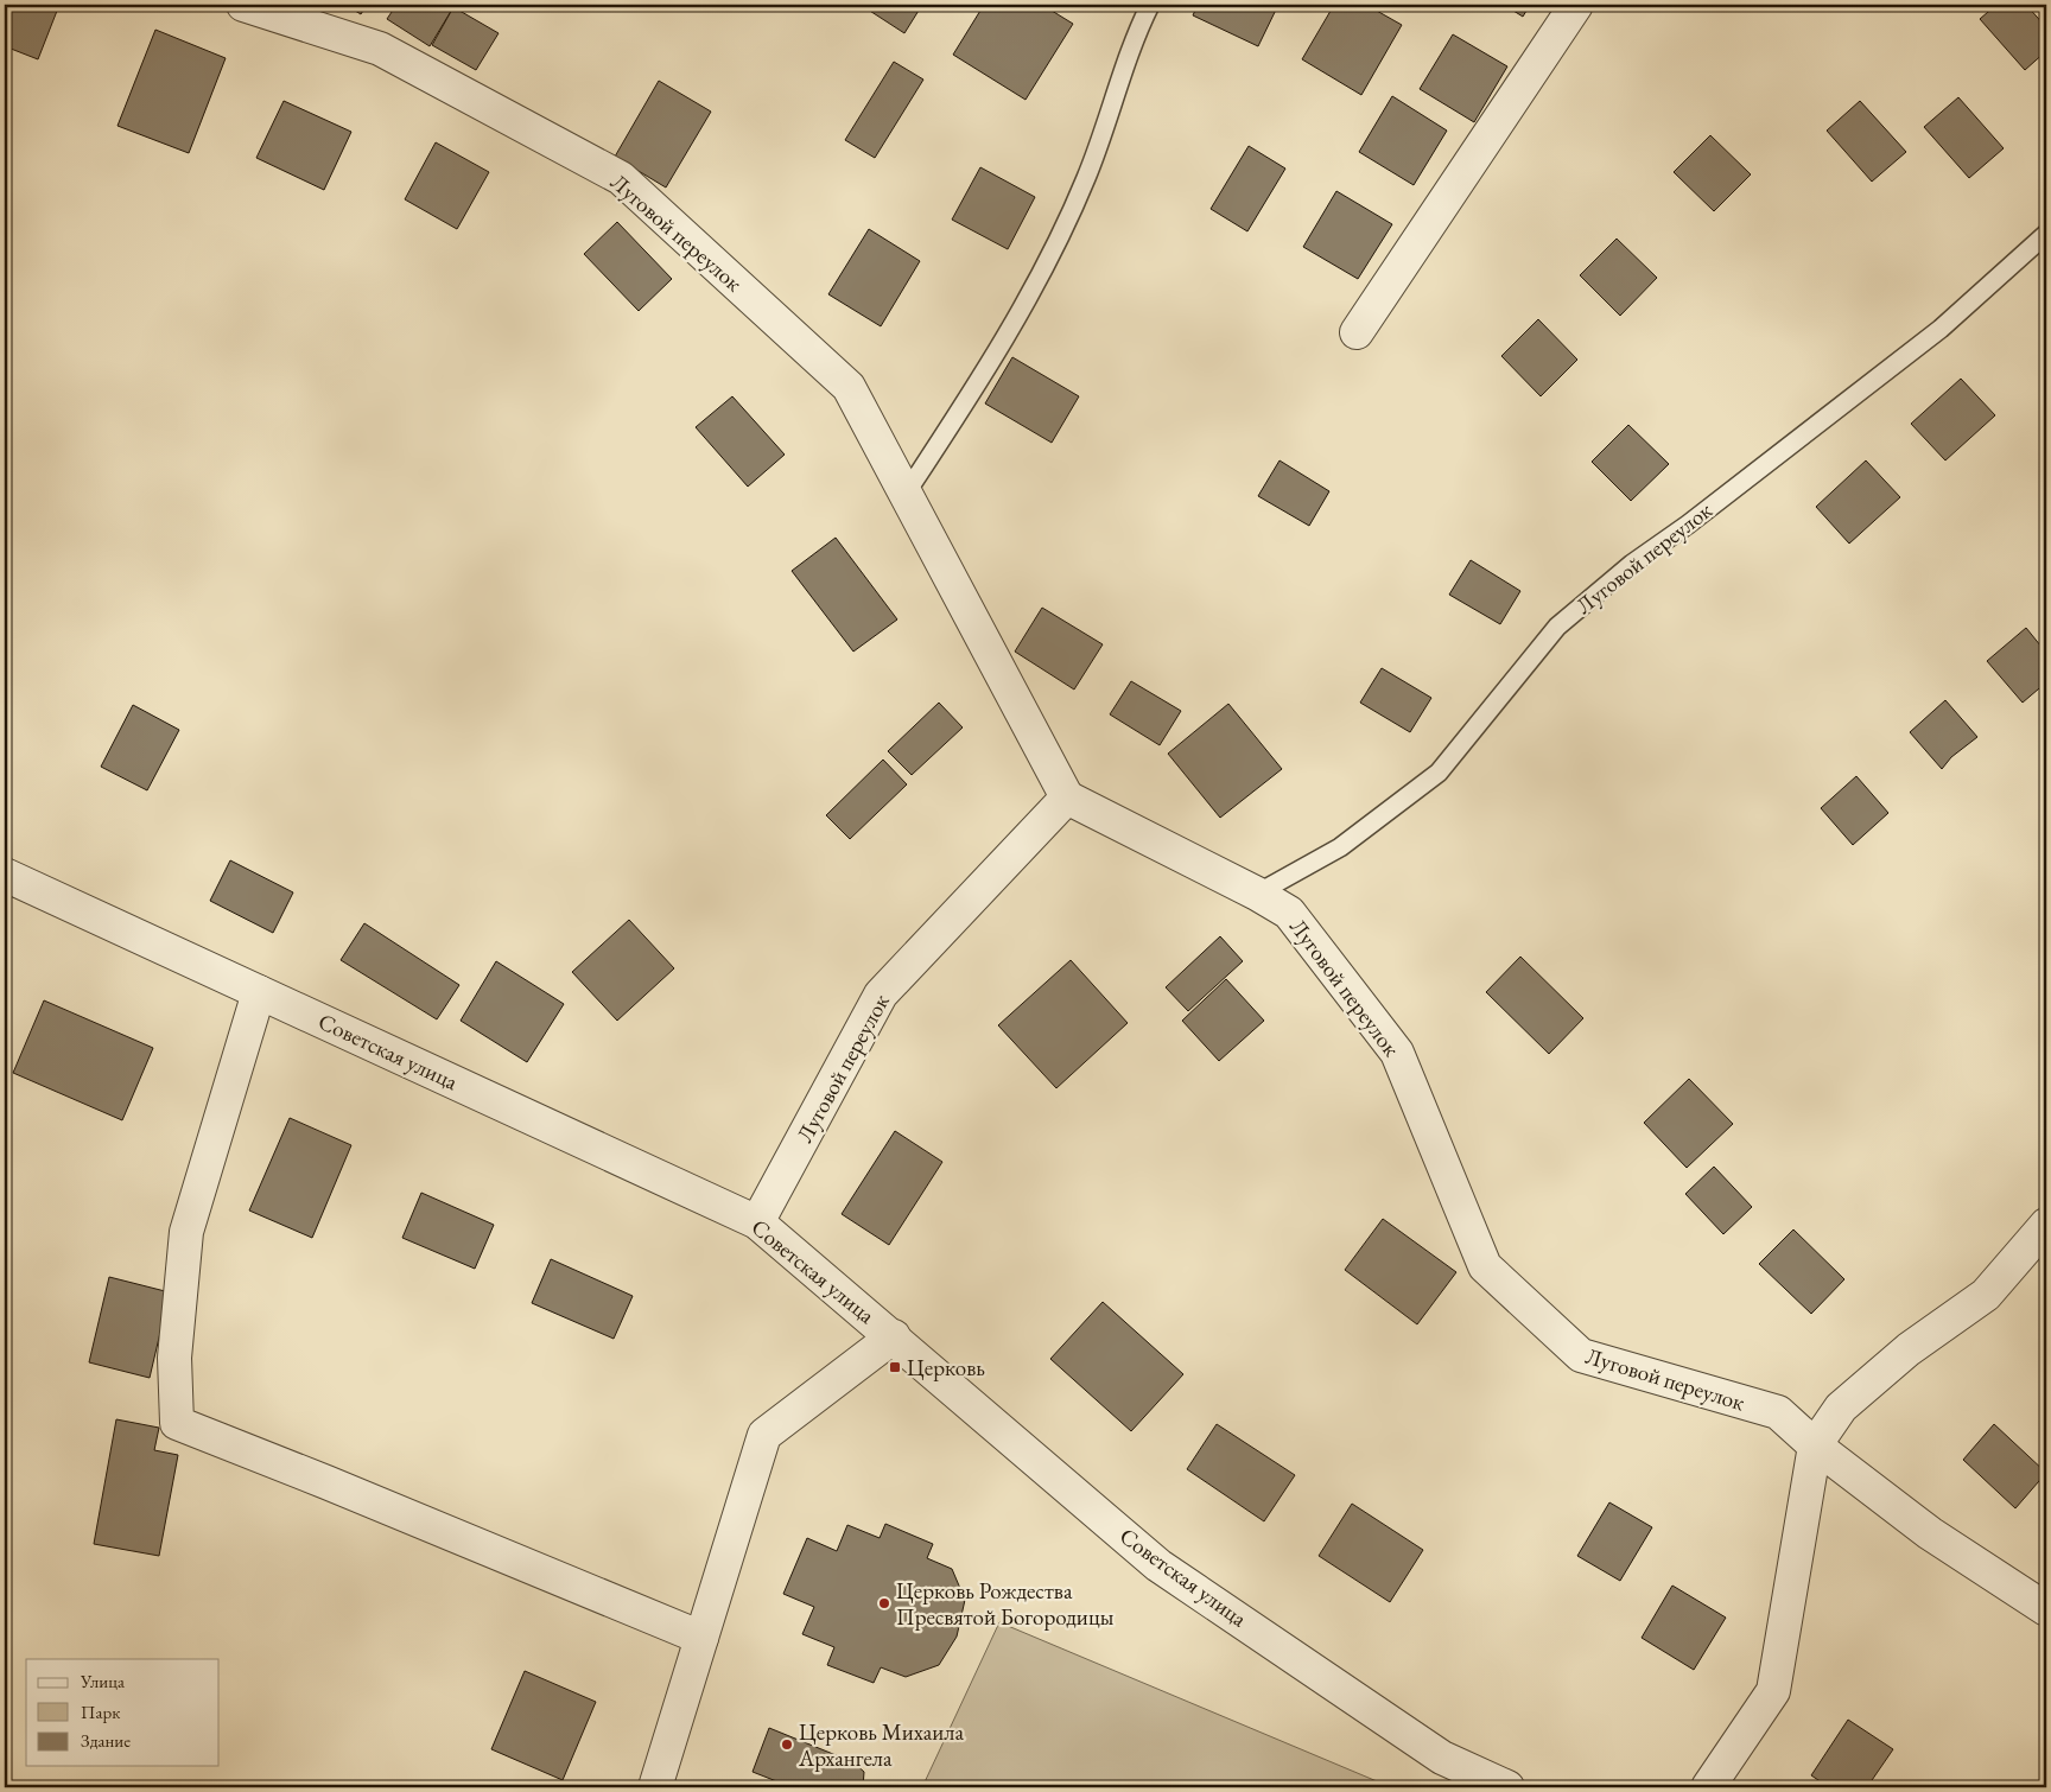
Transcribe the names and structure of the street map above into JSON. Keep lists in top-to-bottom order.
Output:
{
  "streets": {
    "street": ["Луговой переулок", "Советская улица"]
  },
  "crossings": [
    ["Луговой переулок", "Советская улица"]
  ],
  "places": {
    "transit": ["Церковь"],
    "other": ["Церковь Рождества Пресвятой Богородицы", "Церковь Михаила Архангела"]
  },
  "legend": ["Улица", "Парк", "Здание"]
}
